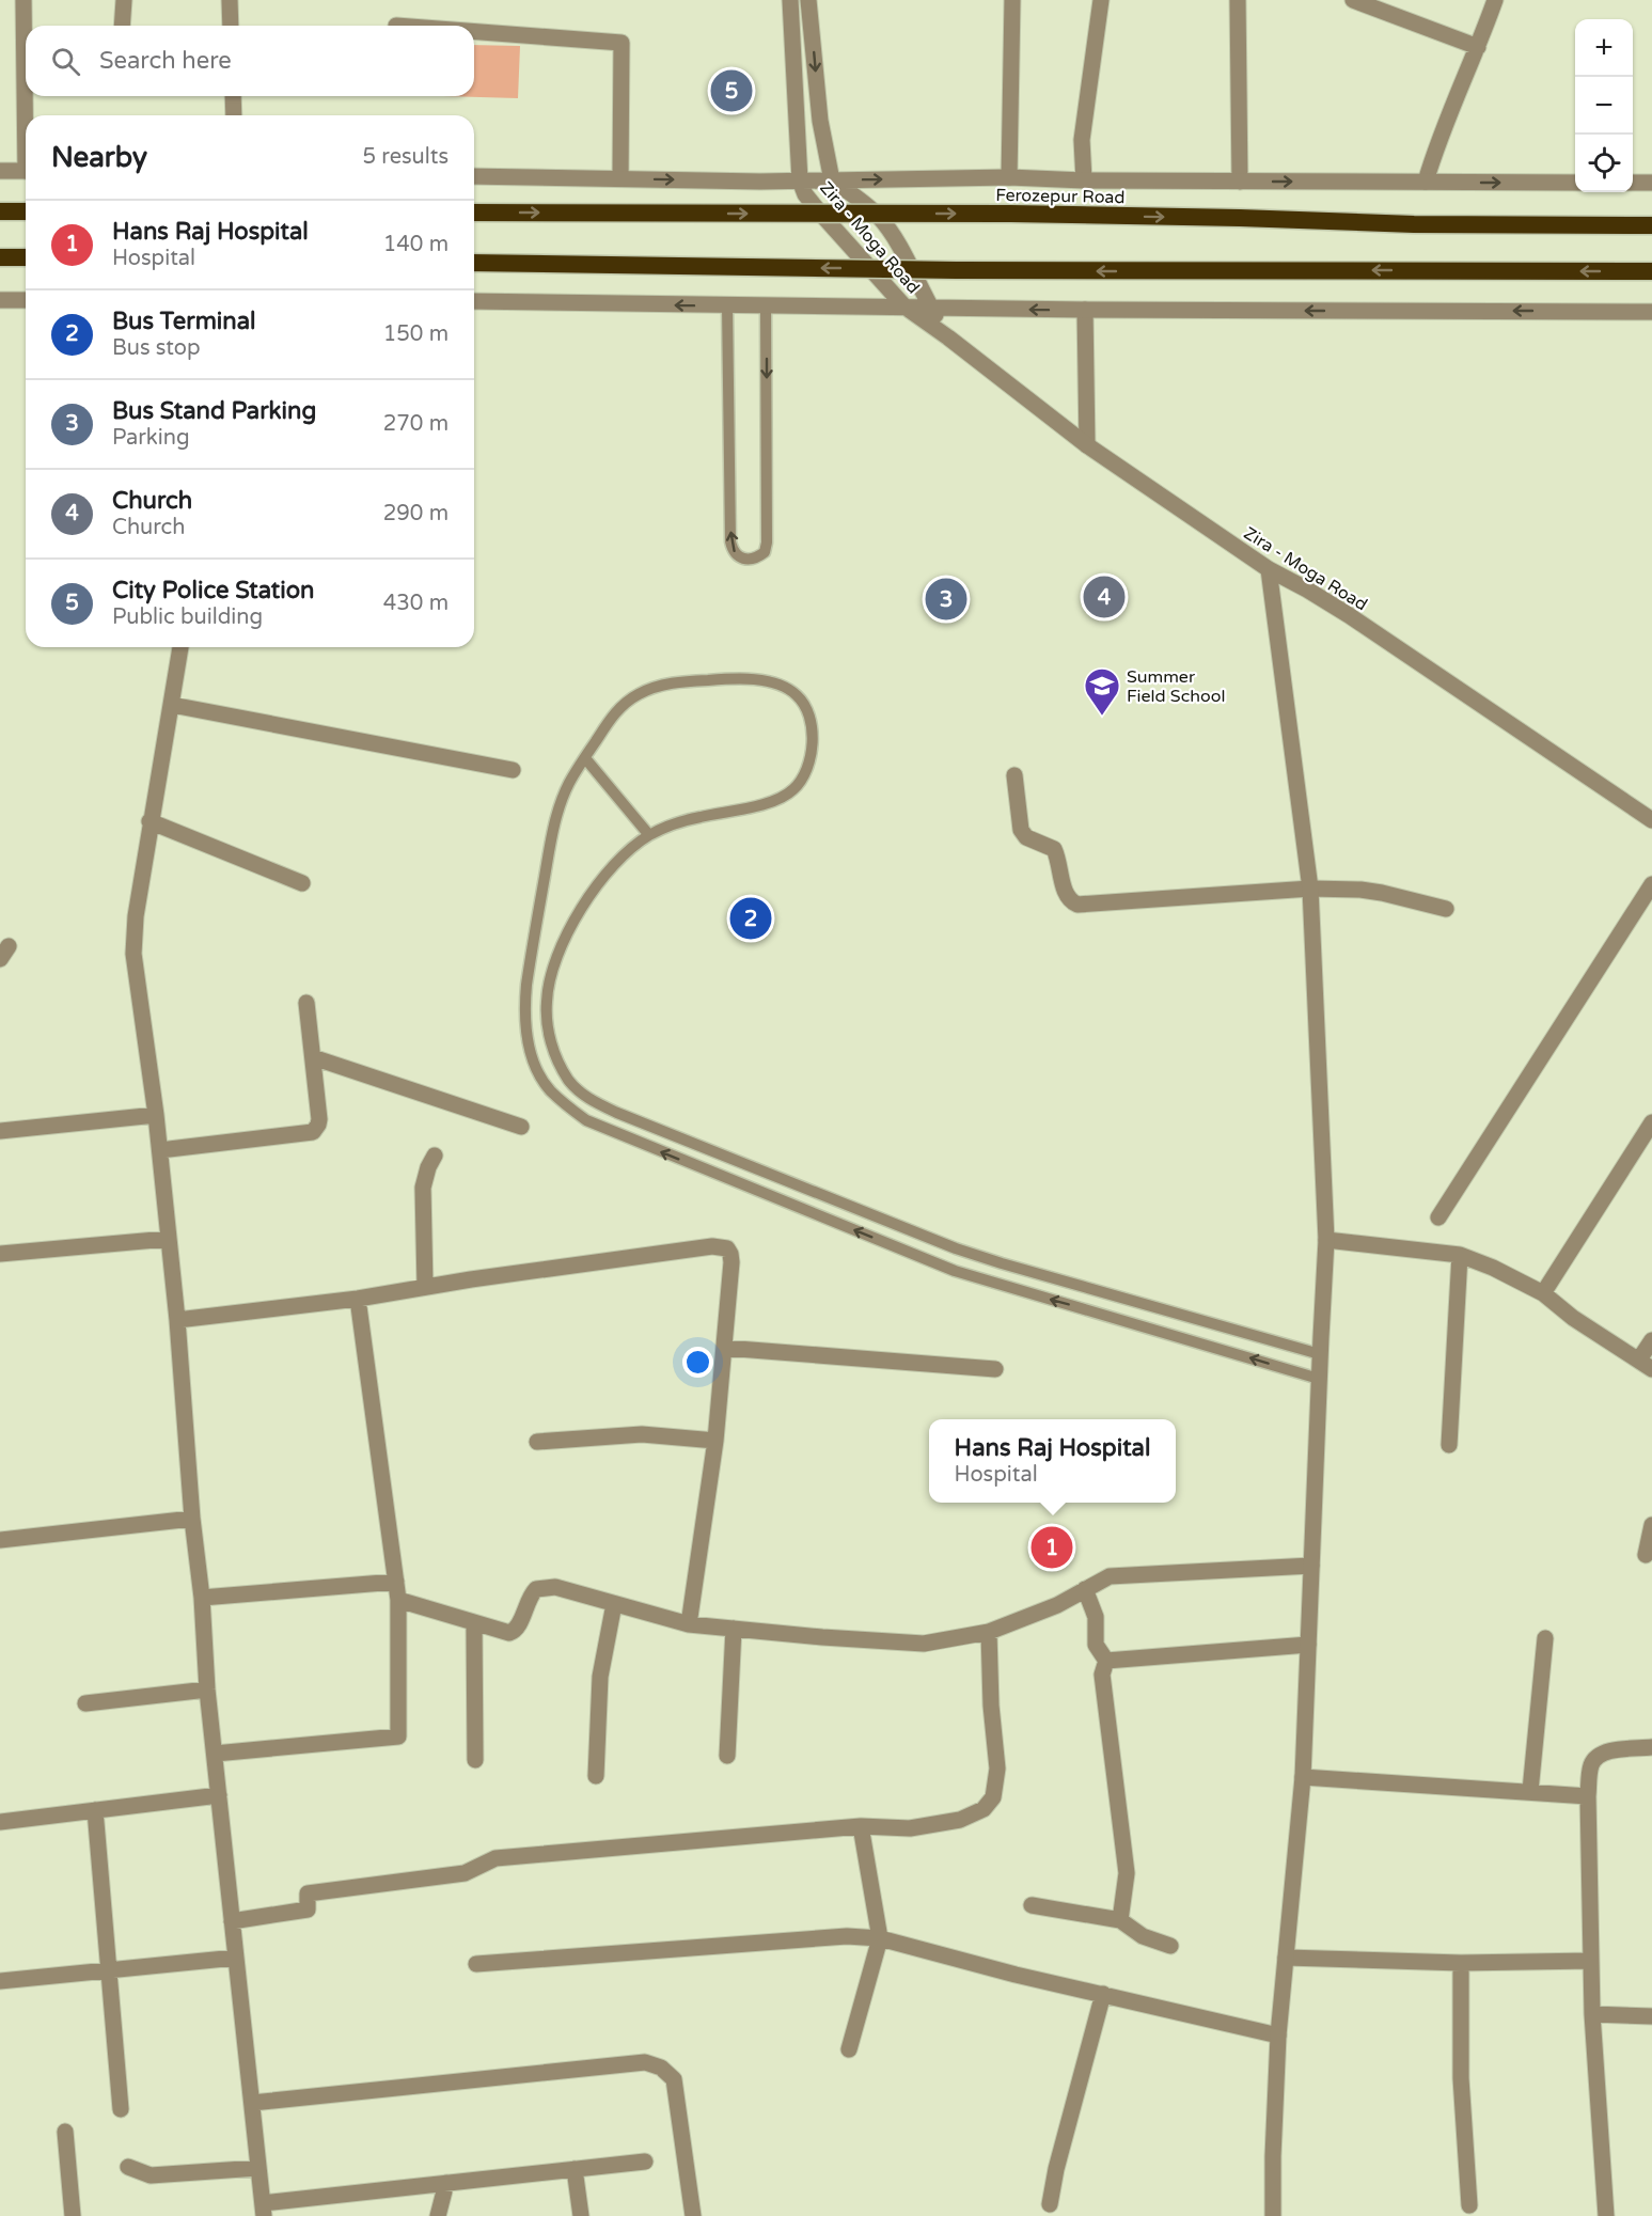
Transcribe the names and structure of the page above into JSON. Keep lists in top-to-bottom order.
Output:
{
  "streets": {
    "highway": ["Ferozepur Road"],
    "street": ["Zira - Moga Road"]
  },
  "places": {
    "school or university": ["Summer Field School"]
  },
  "page": {
    "map_buttons": ["+", "−"],
    "search": "Search here",
    "pins": [
      "5",
      "4",
      "3",
      "2",
      "1"
    ],
    "heading": ["Nearby", "5 results"],
    "list": [
      {
        "mark": "1",
        "name": "Hans Raj Hospital",
        "note": "Hospital",
        "value": "140 m"
      },
      {
        "mark": "2",
        "name": "Bus Terminal",
        "note": "Bus stop",
        "value": "150 m"
      },
      {
        "mark": "3",
        "name": "Bus Stand Parking",
        "note": "Parking",
        "value": "270 m"
      },
      {
        "mark": "4",
        "name": "Church",
        "note": "Church",
        "value": "290 m"
      },
      {
        "mark": "5",
        "name": "City Police Station",
        "note": "Public building",
        "value": "430 m"
      }
    ],
    "popup": ["Hans Raj Hospital", "Hospital"]
  }
}
